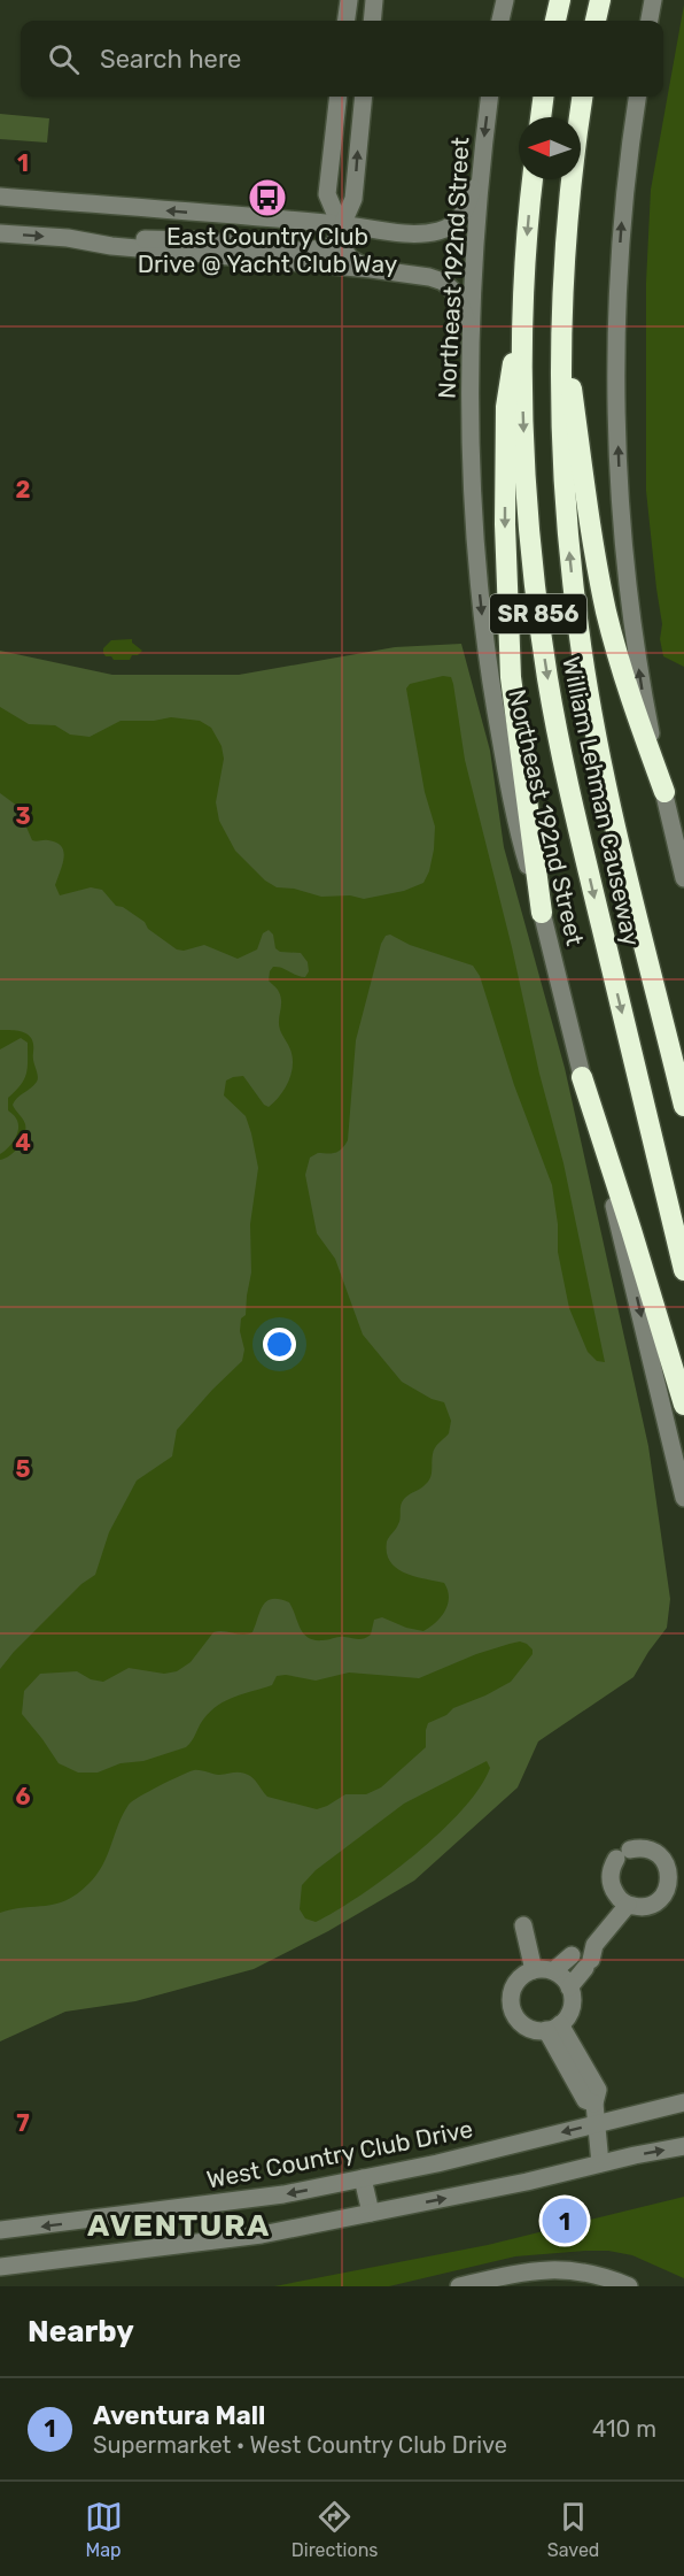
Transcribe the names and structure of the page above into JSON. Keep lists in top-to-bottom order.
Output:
{
  "streets": {
    "highway": ["SR 856", "William Lehman Causeway"],
    "street": ["Northeast 192nd Street", "West Country Club Drive"]
  },
  "districts": ["AVENTURA"],
  "places": {
    "bus stop": ["East Country Club Drive @ Yacht Club Way"]
  },
  "north": "left",
  "page": {
    "search": "Search here",
    "pins": "1",
    "heading": "Nearby",
    "list": [
      {
        "mark": "1",
        "name": "Aventura Mall",
        "note": "Supermarket · West Country Club Drive",
        "value": "410 m"
      }
    ],
    "nav": ["Map", "Directions", "Saved"]
  },
  "grid": {
    "rows": [
      "1",
      "2",
      "3",
      "4",
      "5",
      "6",
      "7"
    ]
  }
}
